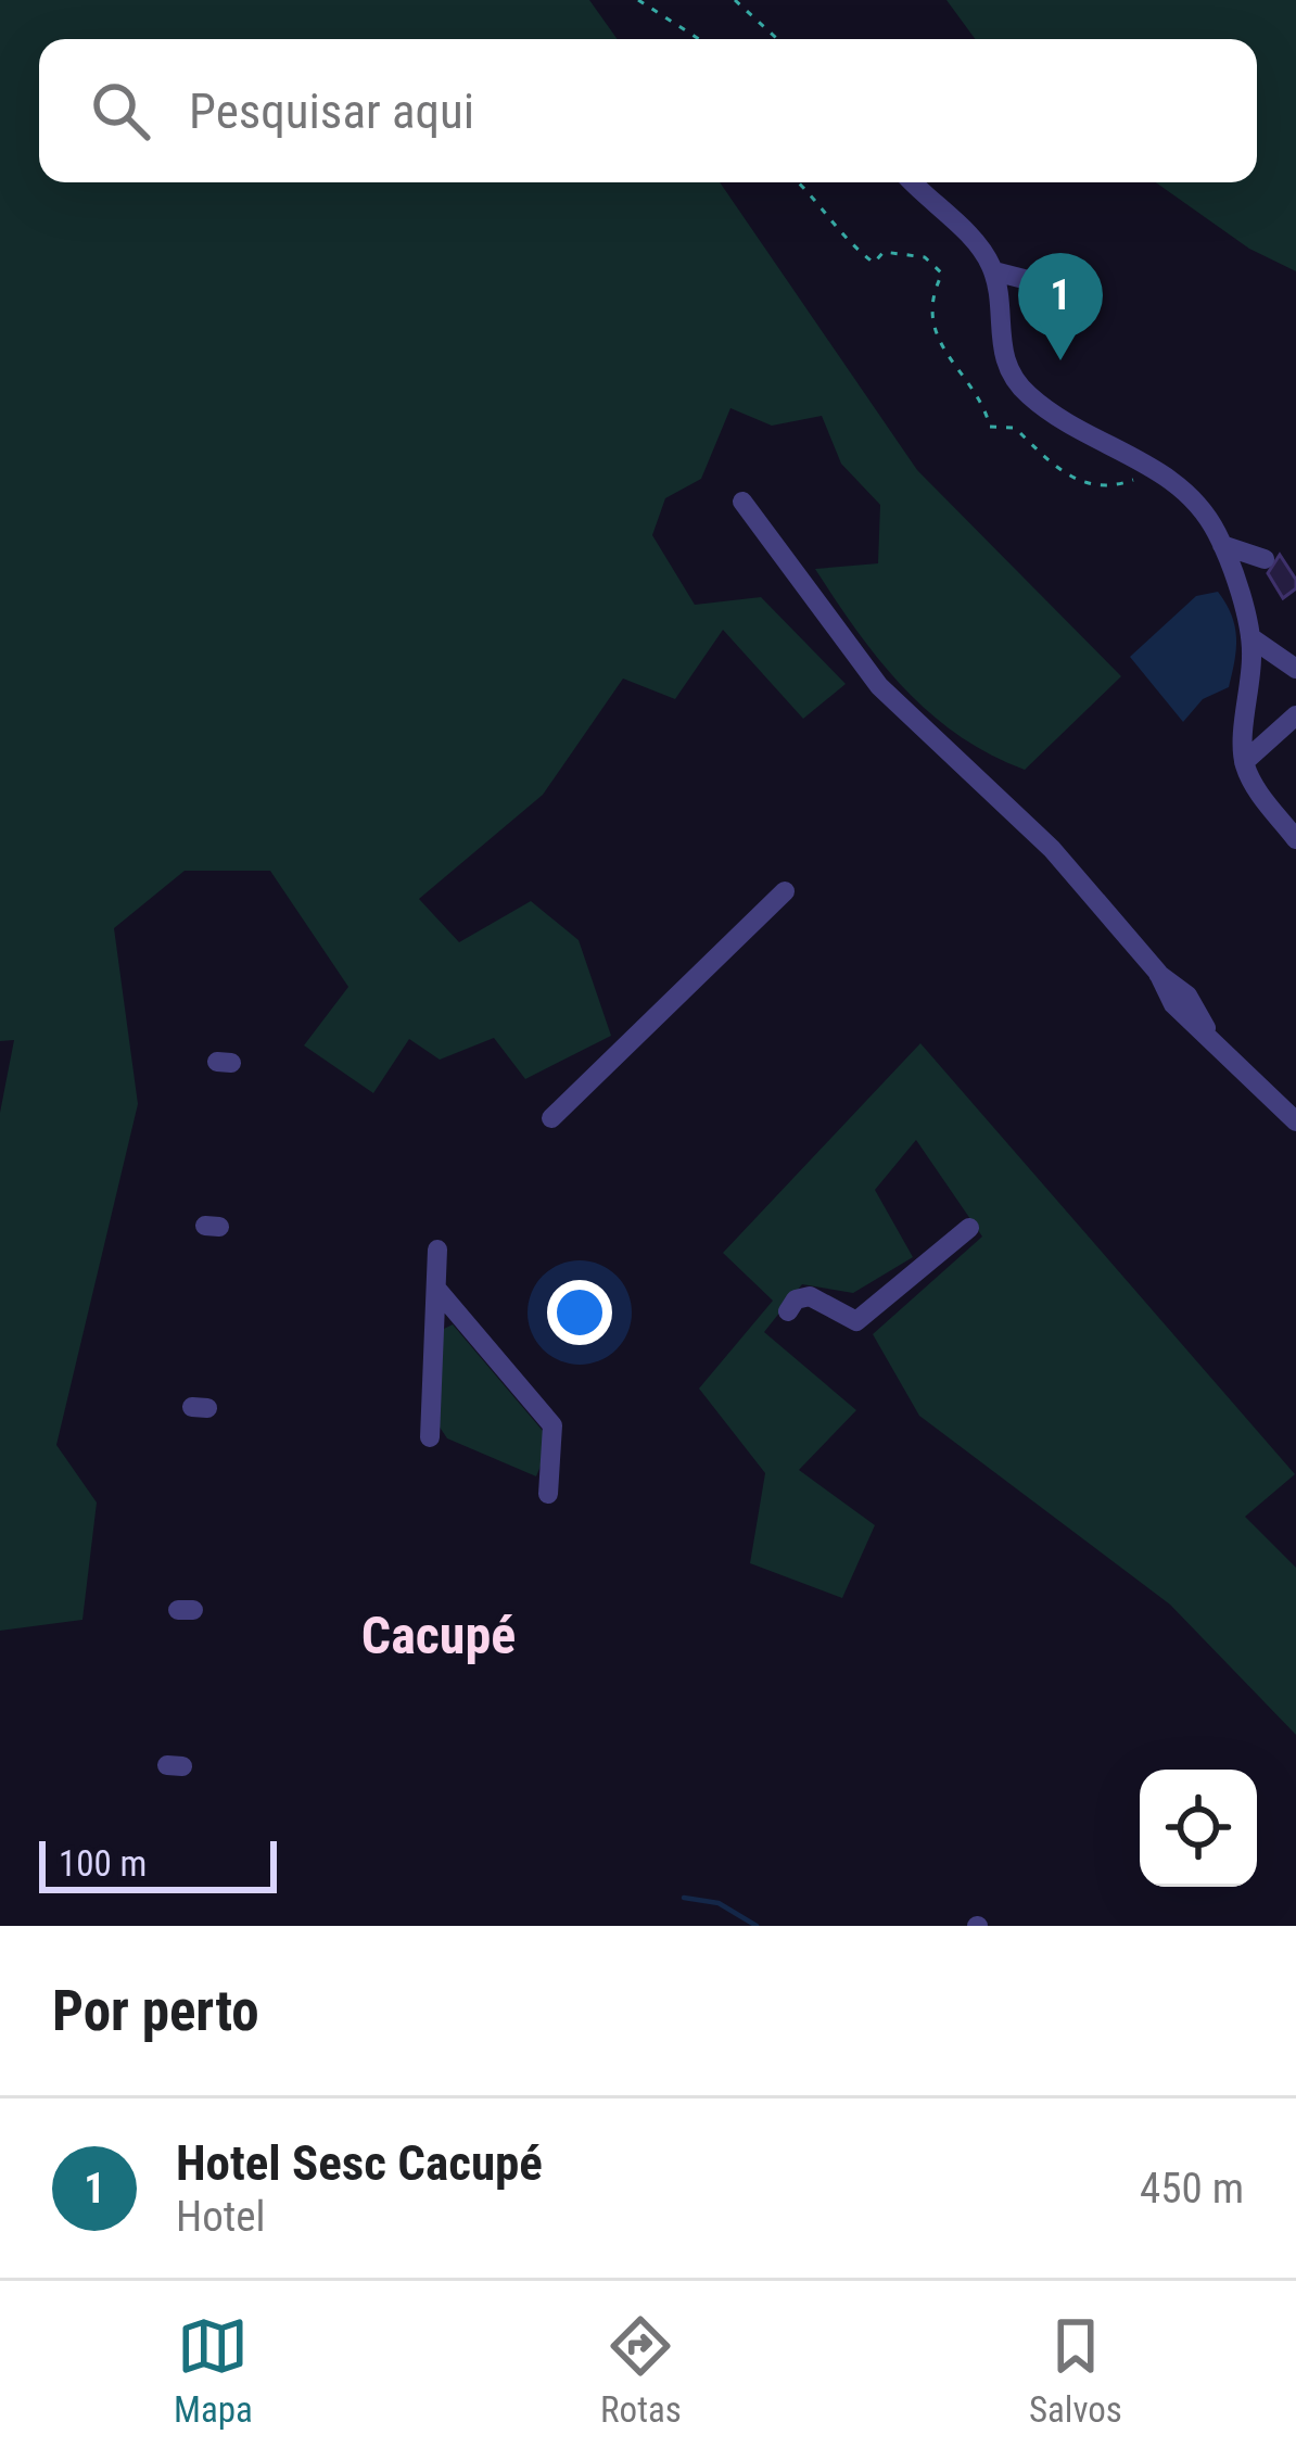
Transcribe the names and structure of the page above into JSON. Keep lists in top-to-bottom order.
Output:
{
  "districts": ["Cacupé"],
  "scale_bar": "100 m",
  "page": {
    "search": "Pesquisar aqui",
    "pins": "1",
    "scale": "100 m",
    "heading": "Por perto",
    "list": [
      {
        "mark": "1",
        "name": "Hotel Sesc Cacupé",
        "note": "Hotel",
        "value": "450 m"
      }
    ],
    "nav": ["Mapa", "Rotas", "Salvos"]
  }
}
